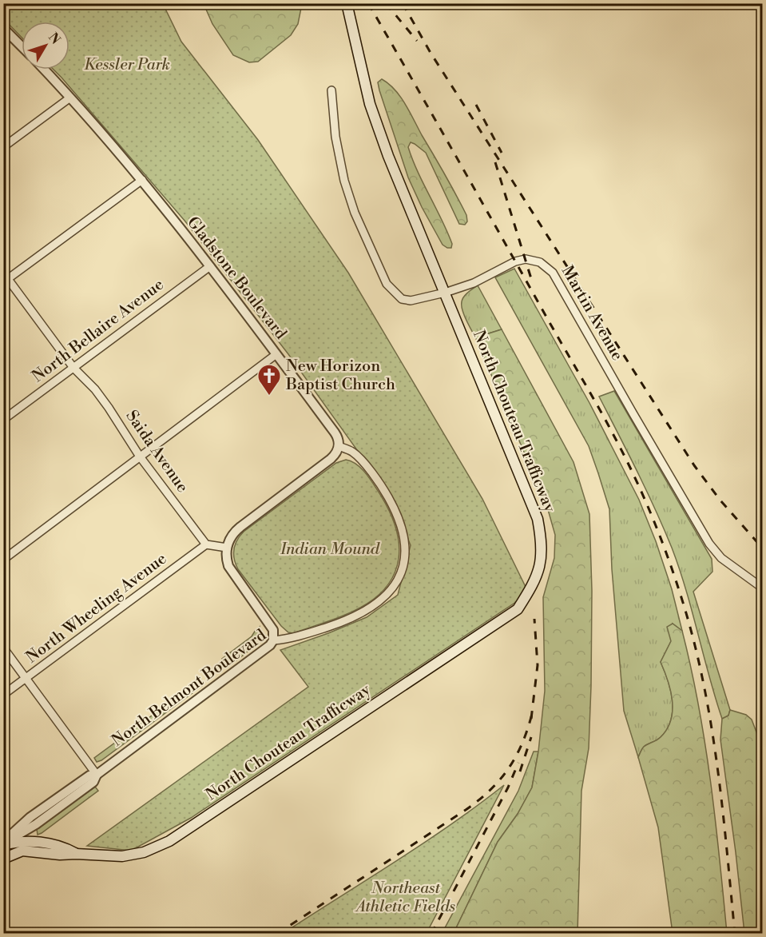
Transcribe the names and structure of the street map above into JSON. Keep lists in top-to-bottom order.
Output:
{
  "streets": {
    "main road": ["North Chouteau Trafficway"],
    "street": [
      "Gladstone Boulevard",
      "Martin Avenue",
      "North Bellaire Avenue",
      "Saida Avenue",
      "North Wheeling Avenue",
      "North Belmont Boulevard"
    ]
  },
  "crossings": [
    ["Gladstone Boulevard", "North Bellaire Avenue"],
    ["Gladstone Boulevard", "North Belmont Boulevard"],
    ["Martin Avenue", "North Chouteau Trafficway"],
    ["North Bellaire Avenue", "Saida Avenue"],
    ["North Chouteau Trafficway", "North Belmont Boulevard"],
    ["Saida Avenue", "North Wheeling Avenue"]
  ],
  "parks": ["Kessler Park", "Indian Mound", "Northeast Athletic Fields"],
  "places": {
    "church": ["New Horizon Baptist Church"]
  },
  "north": "top right"
}
